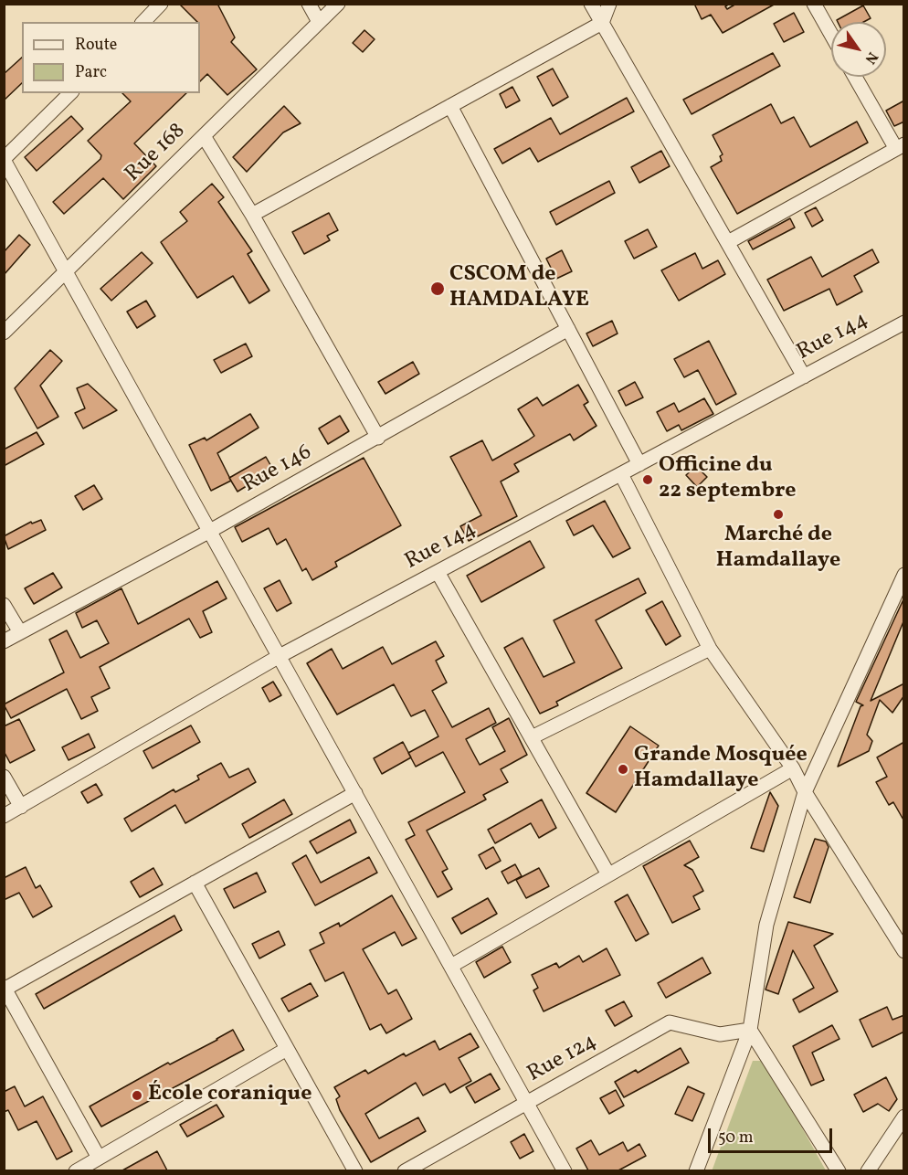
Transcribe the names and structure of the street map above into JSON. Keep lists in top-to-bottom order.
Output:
{
  "streets": {
    "street": [
      "Rue 168",
      "Rue 144",
      "Rue 146",
      "Rue 124"
    ]
  },
  "places": [
    "CSCOM de HAMDALAYE",
    "Officine du 22 septembre",
    "Marché de Hamdallaye",
    "Grande Mosquée Hamdallaye",
    "École coranique"
  ],
  "legend": ["Route", "Parc"],
  "scale_bar": "50 m",
  "north": "bottom right"
}
